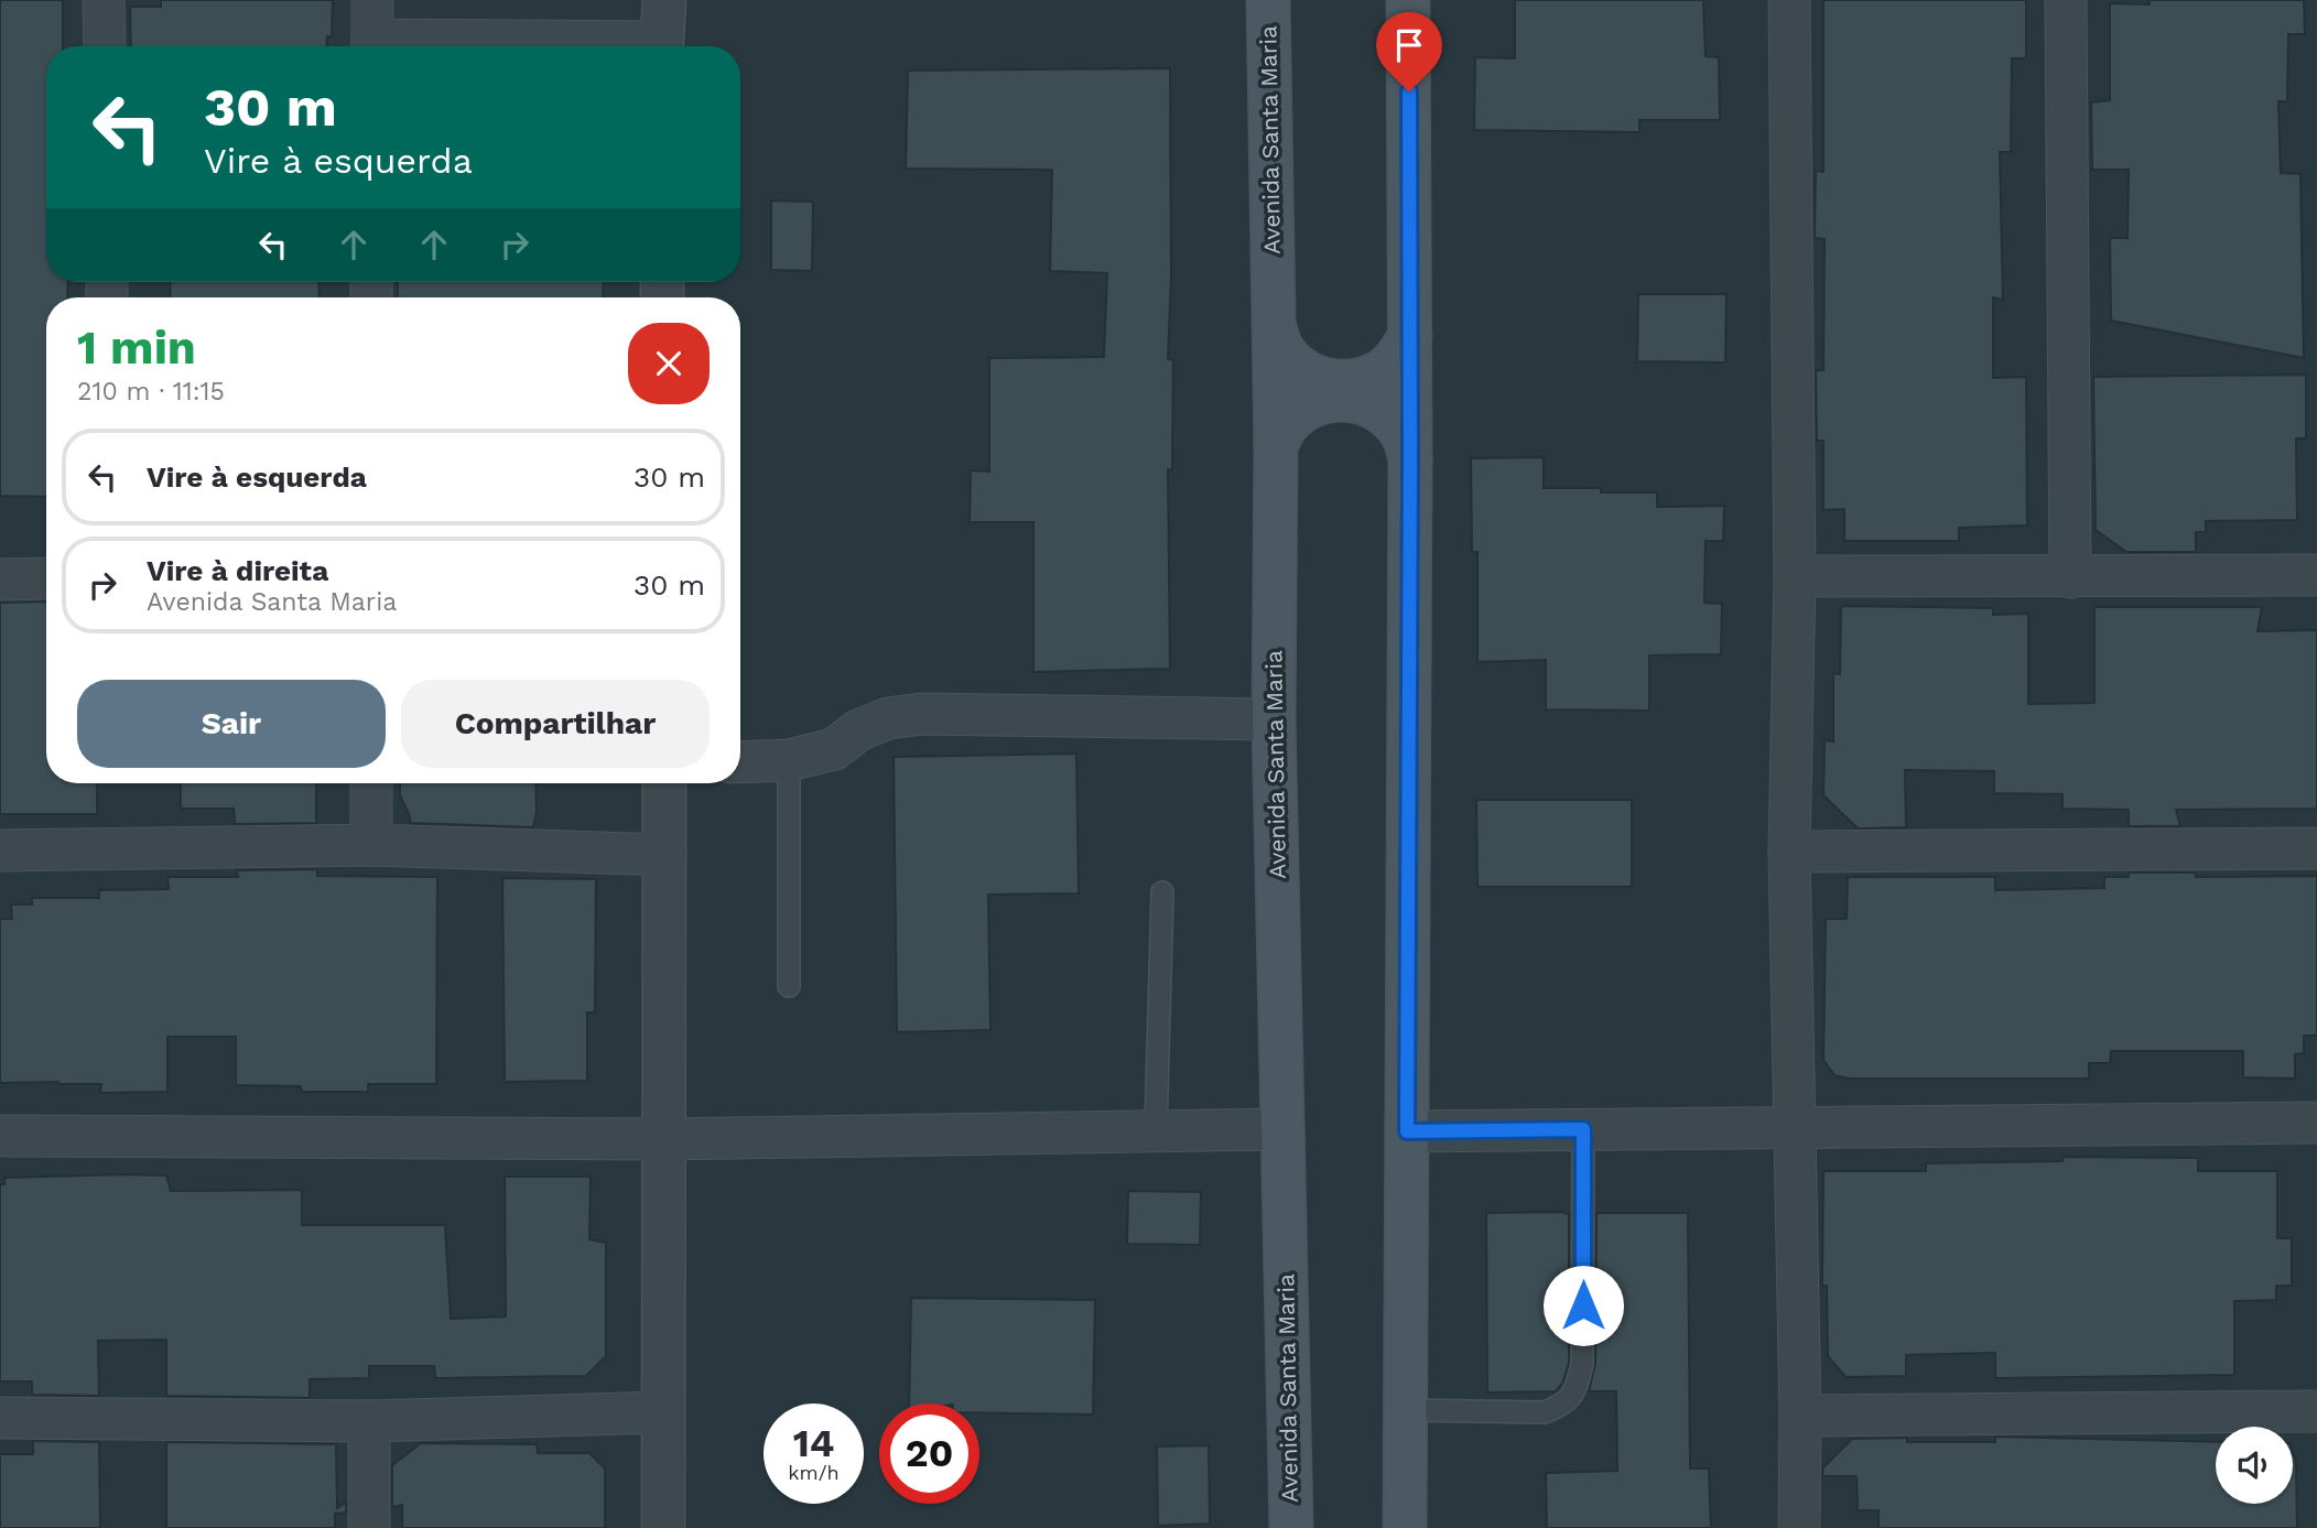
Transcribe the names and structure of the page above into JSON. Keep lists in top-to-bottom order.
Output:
{
  "streets": {
    "main road": ["Avenida Santa Maria"]
  },
  "page": {
    "turn": ["30 m", "Vire à esquerda"],
    "heading": ["1 min", "210 m · 11:15"],
    "list": [
      {
        "name": "Vire à esquerda",
        "value": "30 m"
      },
      {
        "name": "Vire à direita",
        "note": "Avenida Santa Maria",
        "value": "30 m"
      }
    ],
    "buttons": ["Sair", "Compartilhar"],
    "speed": "14 km/h",
    "limit": "20"
  }
}
